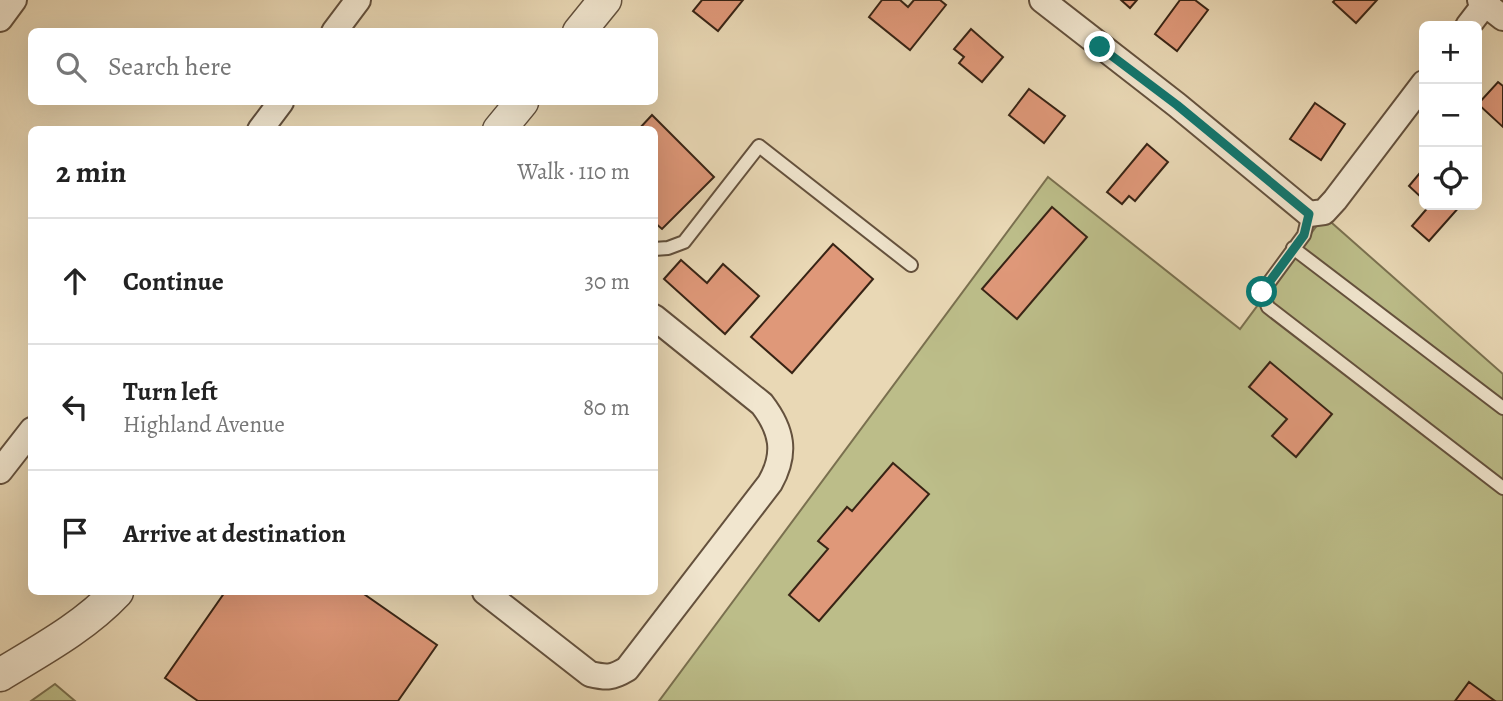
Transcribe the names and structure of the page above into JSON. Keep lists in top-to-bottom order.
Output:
{
  "page": {
    "map_buttons": ["+", "−"],
    "search": "Search here",
    "heading": ["2 min", "Walk · 110 m"],
    "list": [
      ["Continue", "30 m"],
      ["Turn left", "Highland Avenue", "80 m"],
      "Arrive at destination"
    ]
  }
}
